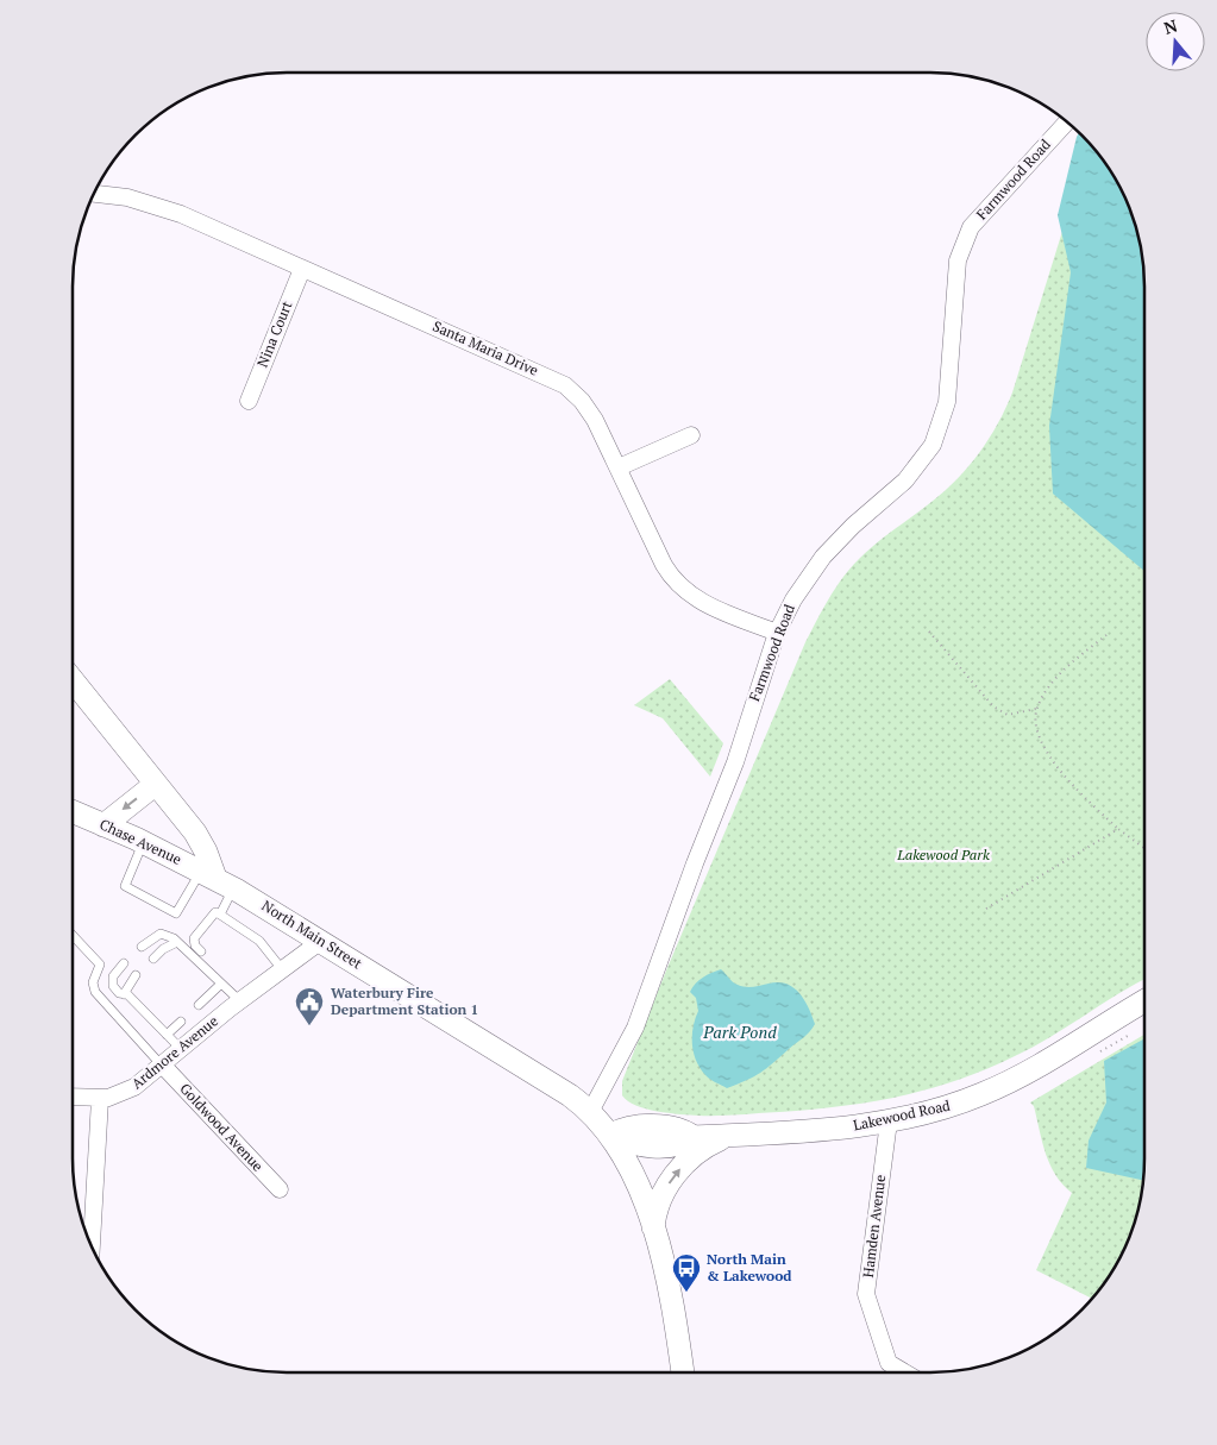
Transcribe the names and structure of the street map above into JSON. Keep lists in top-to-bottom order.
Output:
{
  "streets": {
    "main road": ["Chase Avenue", "North Main Street", "Lakewood Road"],
    "street": [
      "Farmwood Road",
      "Nina Court",
      "Santa Maria Drive",
      "Ardmore Avenue",
      "Goldwood Avenue",
      "Hamden Avenue"
    ]
  },
  "crossings": [
    ["Farmwood Road", "Santa Maria Drive"],
    ["Farmwood Road", "North Main Street"],
    ["Nina Court", "Santa Maria Drive"],
    ["Chase Avenue", "North Main Street"],
    ["North Main Street", "Ardmore Avenue"],
    ["North Main Street", "Lakewood Road"],
    ["Ardmore Avenue", "Goldwood Avenue"],
    ["Lakewood Road", "Hamden Avenue"]
  ],
  "water": ["Park Pond"],
  "parks": ["Lakewood Park"],
  "places": {
    "public building": ["Waterbury Fire Department Station 1"],
    "bus stop": ["North Main & Lakewood"]
  },
  "north": "top"
}
